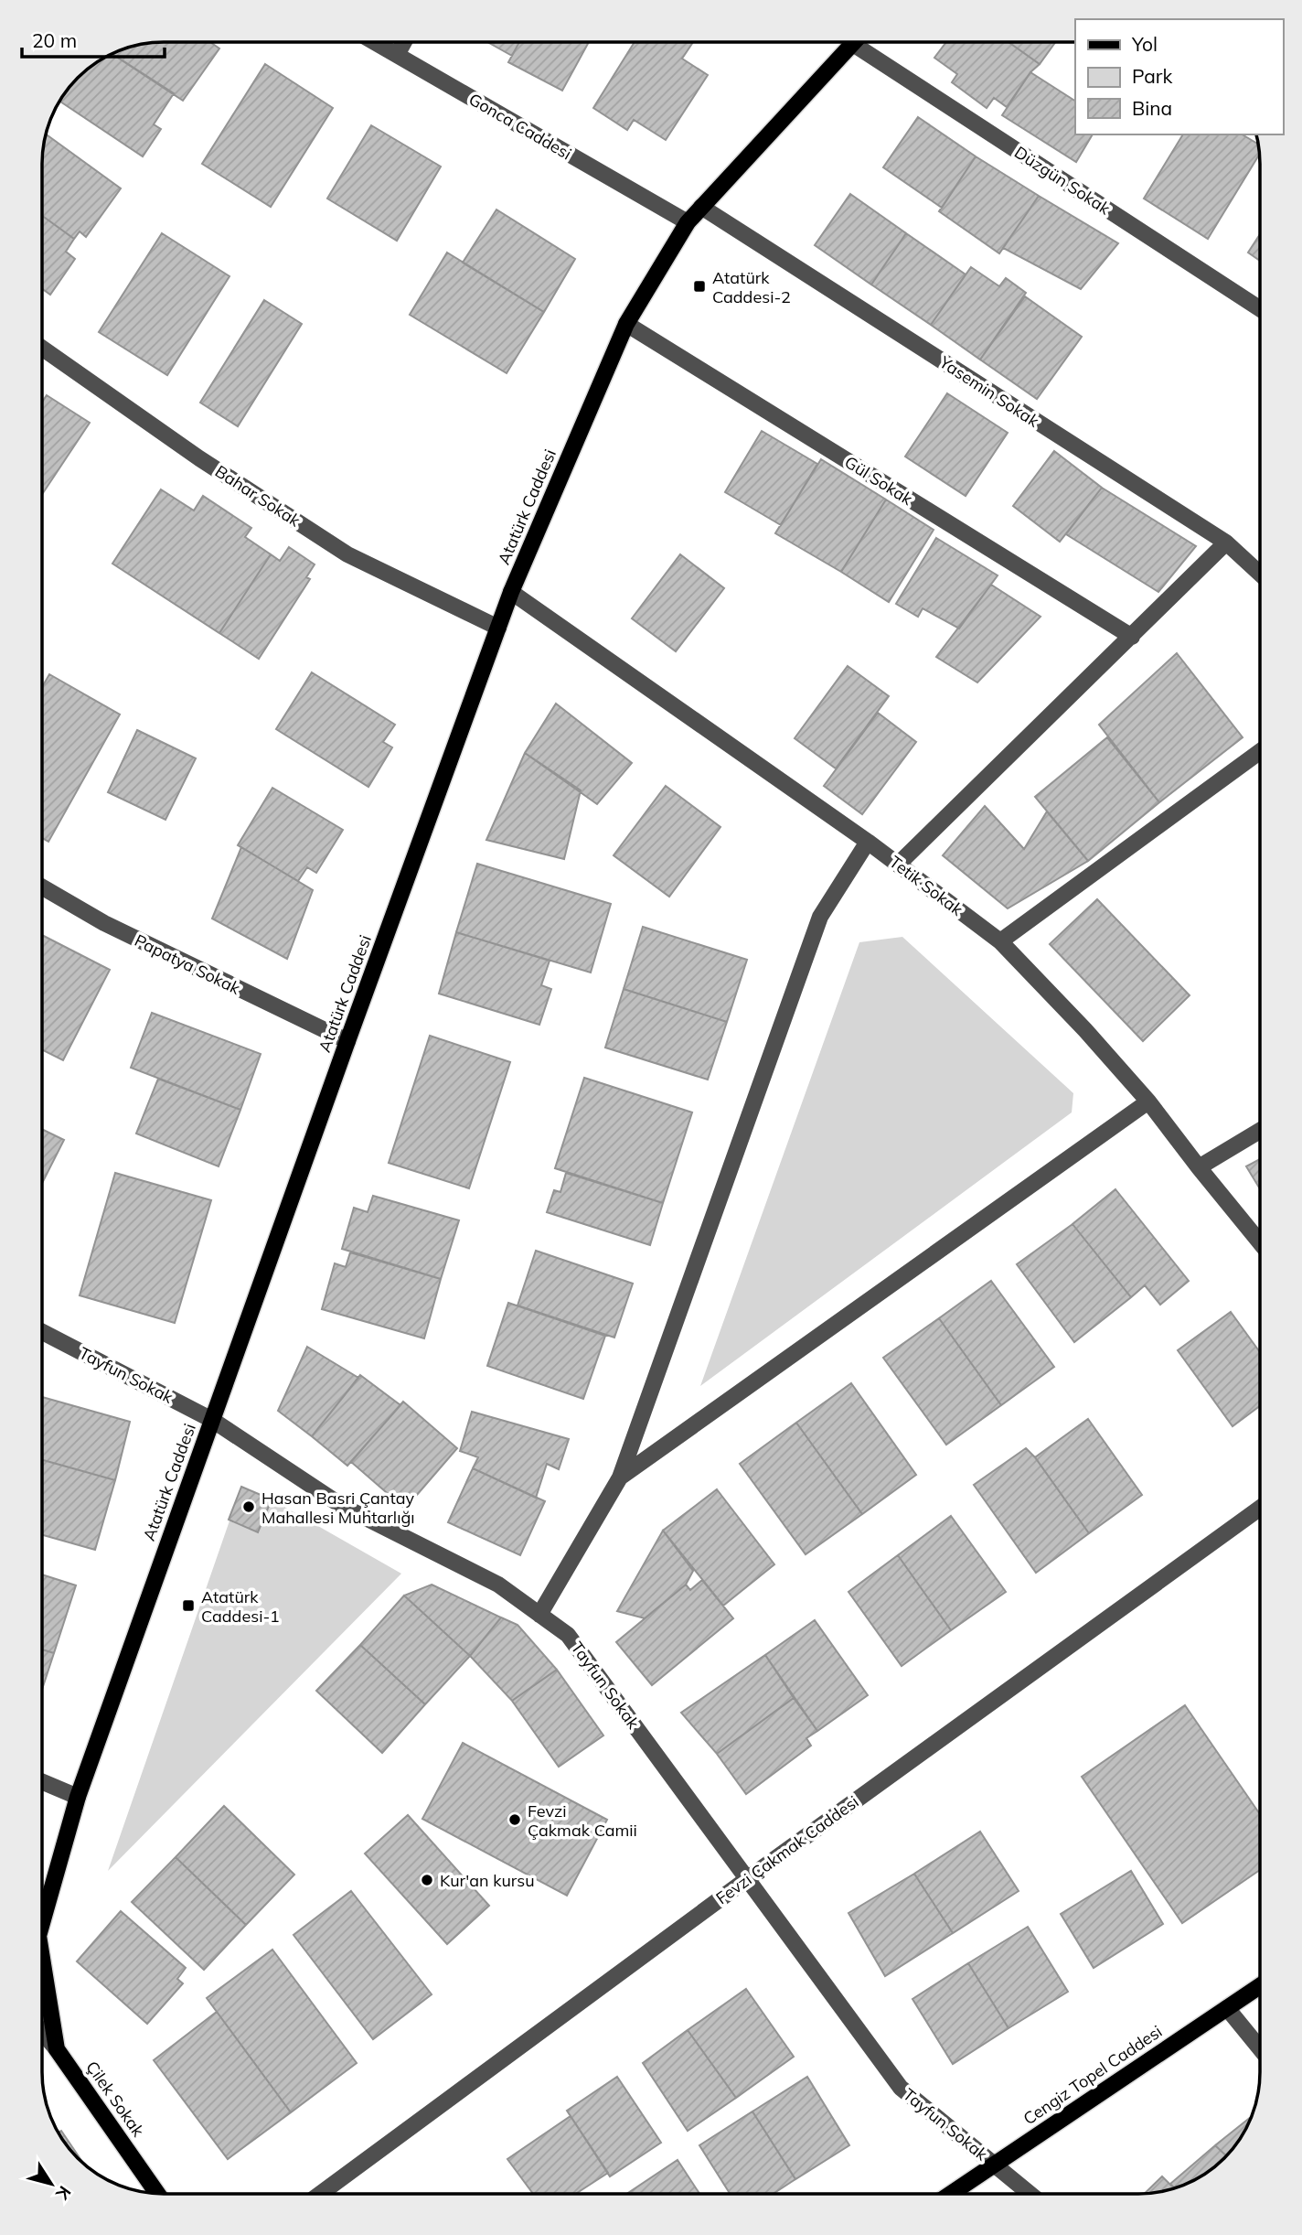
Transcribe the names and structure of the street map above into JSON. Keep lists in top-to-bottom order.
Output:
{
  "streets": {
    "main road": ["Atatürk Caddesi", "Cengiz Topel Caddesi", "Çilek Sokak"],
    "street": [
      "Gonca Caddesi",
      "Düzgün Sokak",
      "Yasemin Sokak",
      "Gül Sokak",
      "Bahar Sokak",
      "Tetik Sokak",
      "Papatya Sokak",
      "Tayfun Sokak",
      "Fevzi Çakmak Caddesi"
    ]
  },
  "crossings": [
    ["Gonca Caddesi", "Atatürk Caddesi"],
    ["Düzgün Sokak", "Atatürk Caddesi"],
    ["Yasemin Sokak", "Atatürk Caddesi"],
    ["Gül Sokak", "Atatürk Caddesi"],
    ["Bahar Sokak", "Atatürk Caddesi"],
    ["Atatürk Caddesi", "Tetik Sokak"],
    ["Atatürk Caddesi", "Papatya Sokak"],
    ["Atatürk Caddesi", "Tayfun Sokak"],
    ["Atatürk Caddesi", "Çilek Sokak"],
    ["Tayfun Sokak", "Fevzi Çakmak Caddesi"],
    ["Tayfun Sokak", "Cengiz Topel Caddesi"]
  ],
  "places": {
    "transit": ["Atatürk Caddesi-2", "Atatürk Caddesi-1"],
    "other": ["Hasan Basri Çantay Mahallesi Muhtarlığı", "Fevzi Çakmak Camii", "Kur'an kursu"]
  },
  "legend": ["Yol", "Park", "Bina"],
  "scale_bar": "20 m",
  "north": "bottom right"
}
